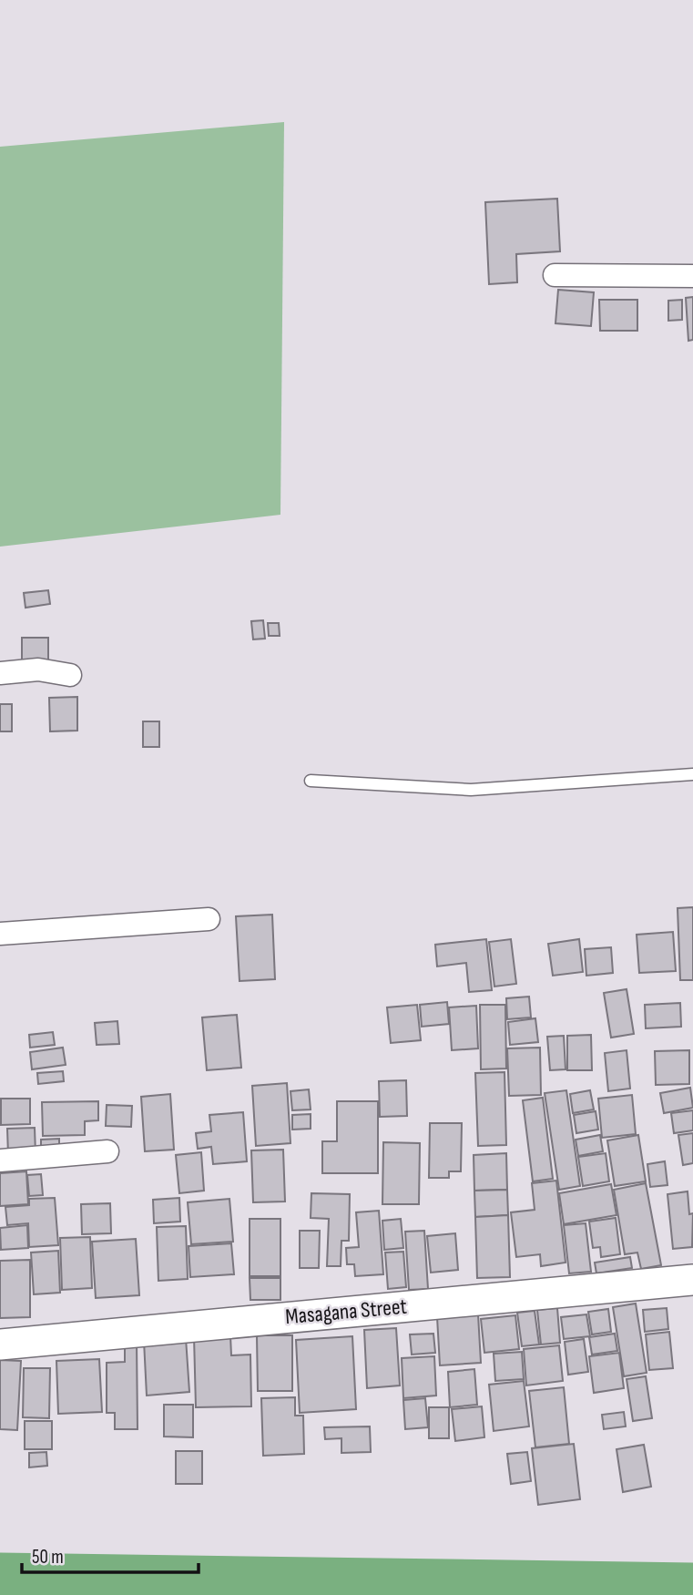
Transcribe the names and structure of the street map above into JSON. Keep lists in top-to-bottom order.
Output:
{
  "streets": {
    "street": ["Masagana Street"]
  },
  "scale_bar": "50 m"
}
